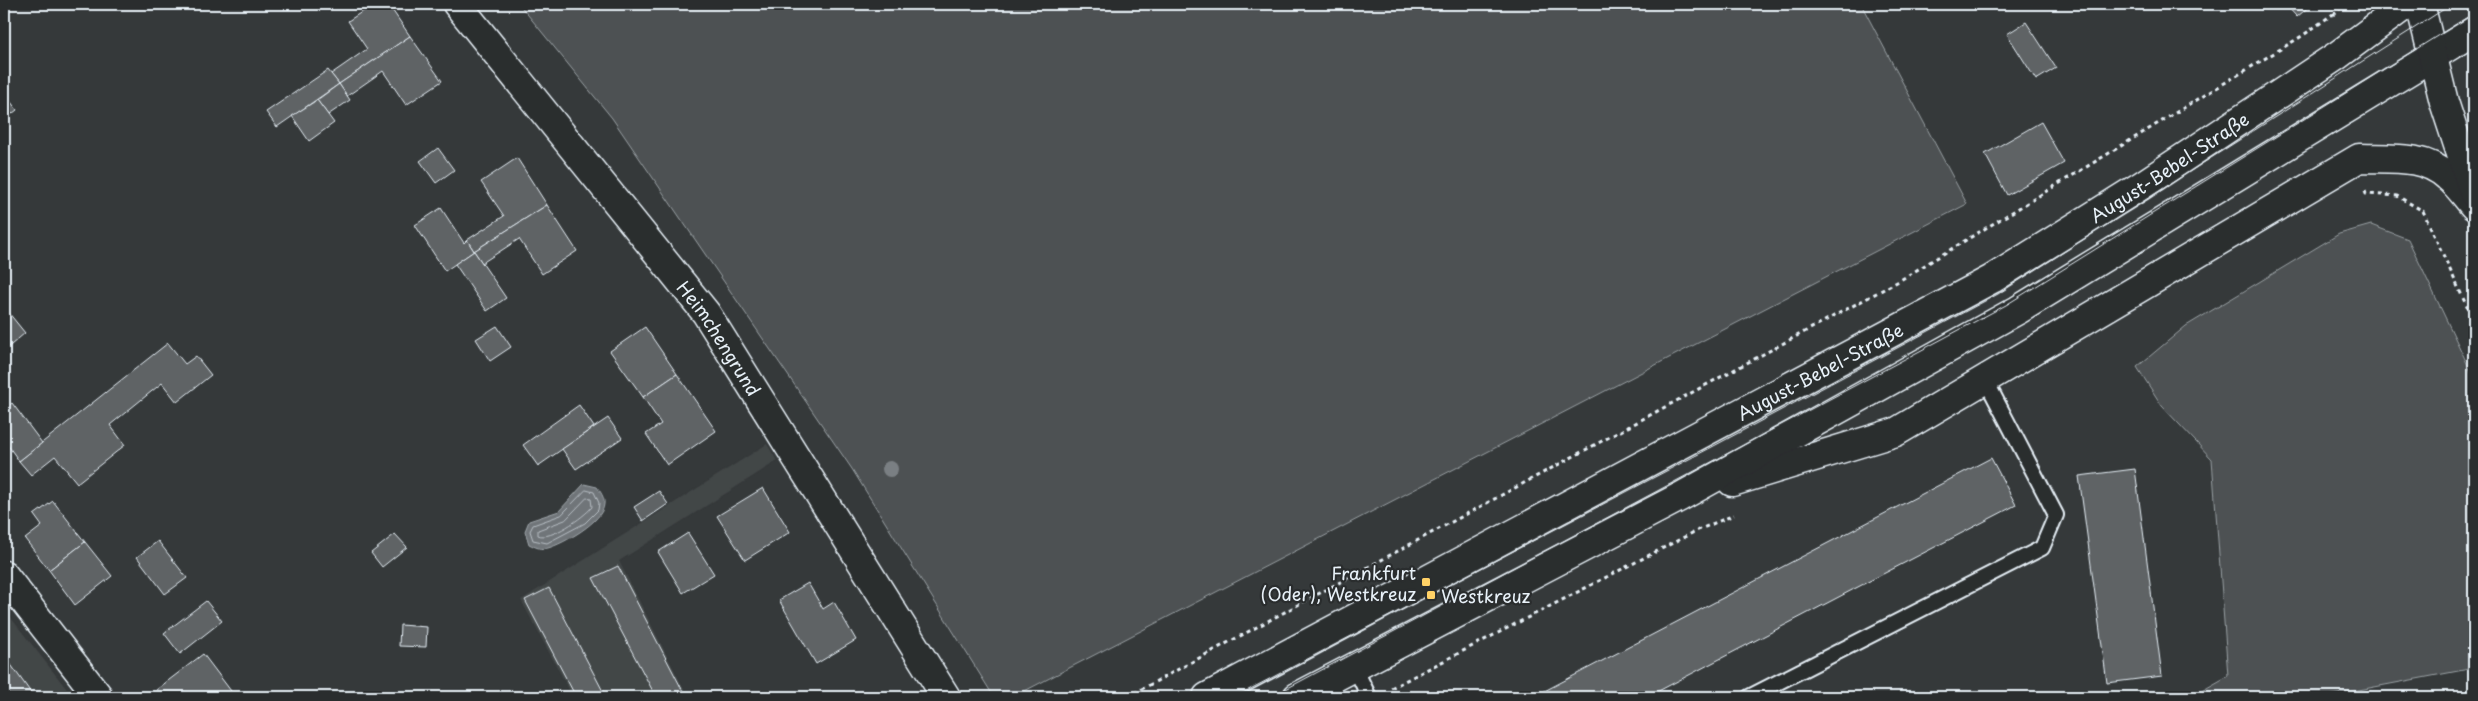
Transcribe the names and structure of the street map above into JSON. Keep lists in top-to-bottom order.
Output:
{
  "streets": {
    "street": ["August-Bebel-Straße", "Heimchengrund"]
  },
  "places": {
    "transit": ["Frankfurt (Oder), Westkreuz", "Westkreuz"]
  }
}
